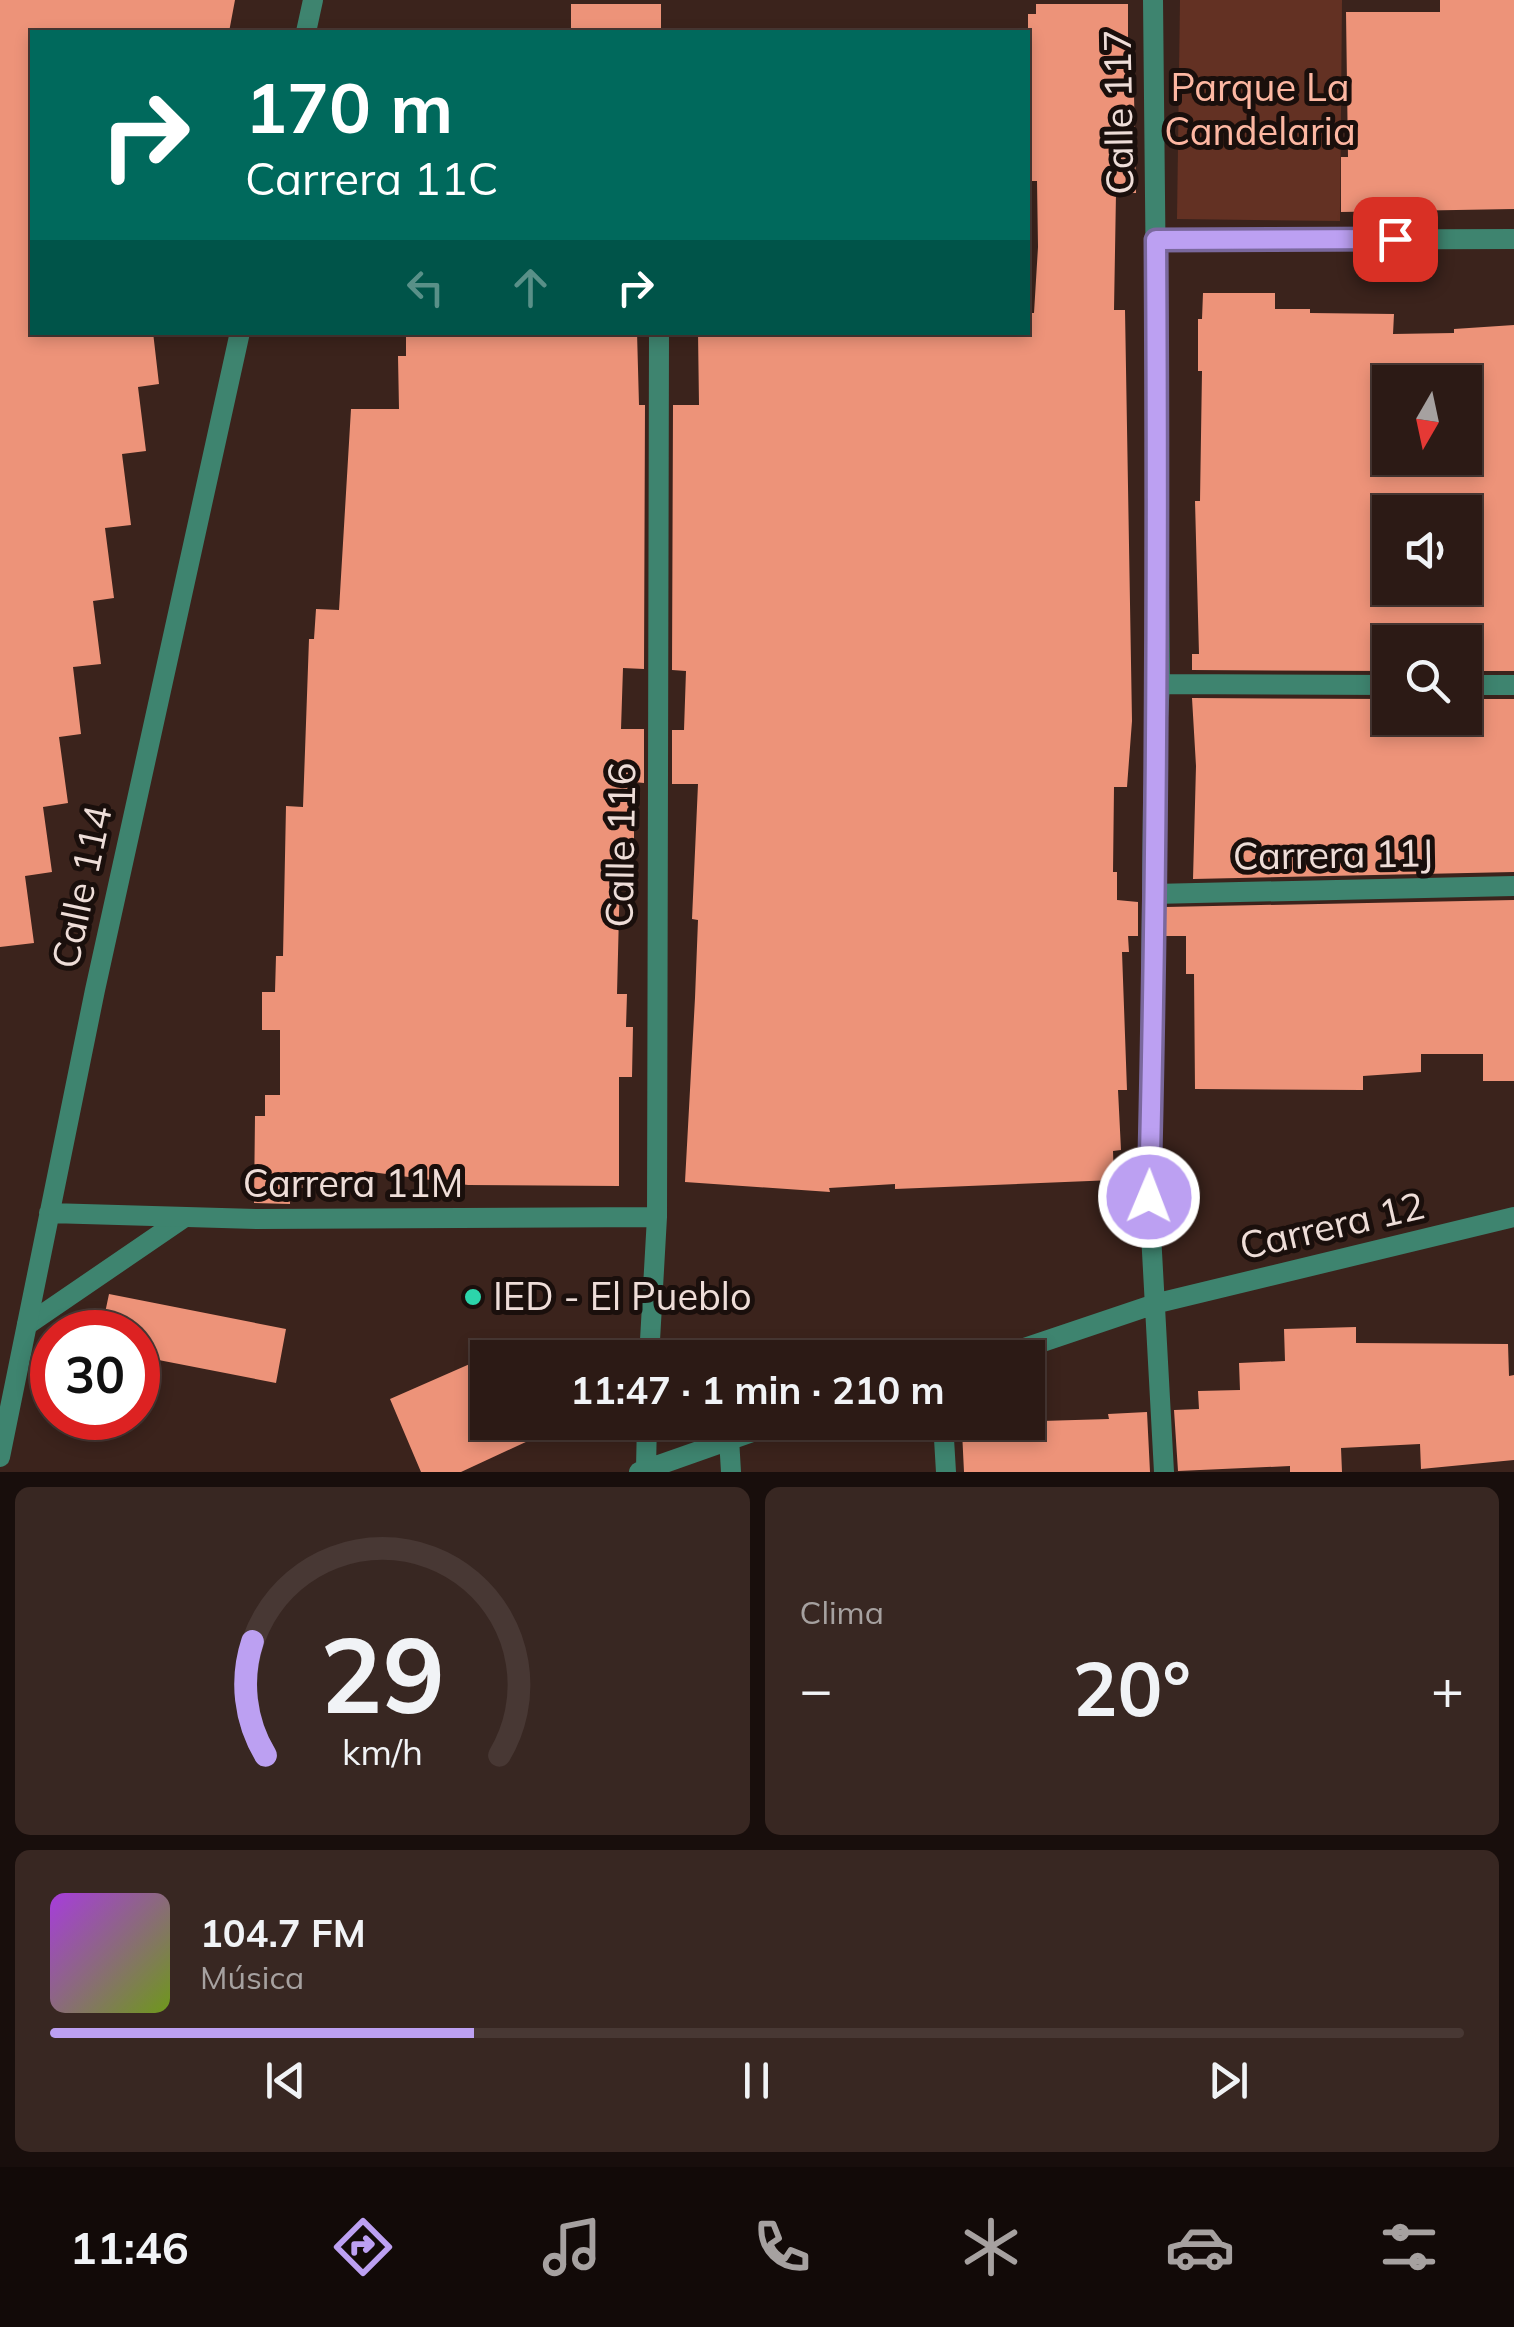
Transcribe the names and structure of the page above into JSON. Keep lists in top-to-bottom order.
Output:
{
  "streets": {
    "street": [
      "Calle 117",
      "Calle 116",
      "Carrera 11J",
      "Calle 114",
      "Carrera 11M",
      "Carrera 12"
    ]
  },
  "crossings": [
    ["Calle 117", "Carrera 11J"],
    ["Calle 117", "Carrera 12"],
    ["Calle 116", "Carrera 11M"],
    ["Calle 114", "Carrera 11M"]
  ],
  "parks": ["Parque La Candelaria"],
  "places": ["IED - El Pueblo"],
  "north": "bottom",
  "page": {
    "turn": ["170 m", "Carrera 11C"],
    "limit": "30",
    "trip": "11:47 · 1 min · 210 m",
    "tile": "Clima",
    "heat": ["−", "20°", "+"],
    "song": ["104.7 FM", "Música"],
    "tabs": "11:46",
    "gauge": ["29", "km/h"]
  }
}
